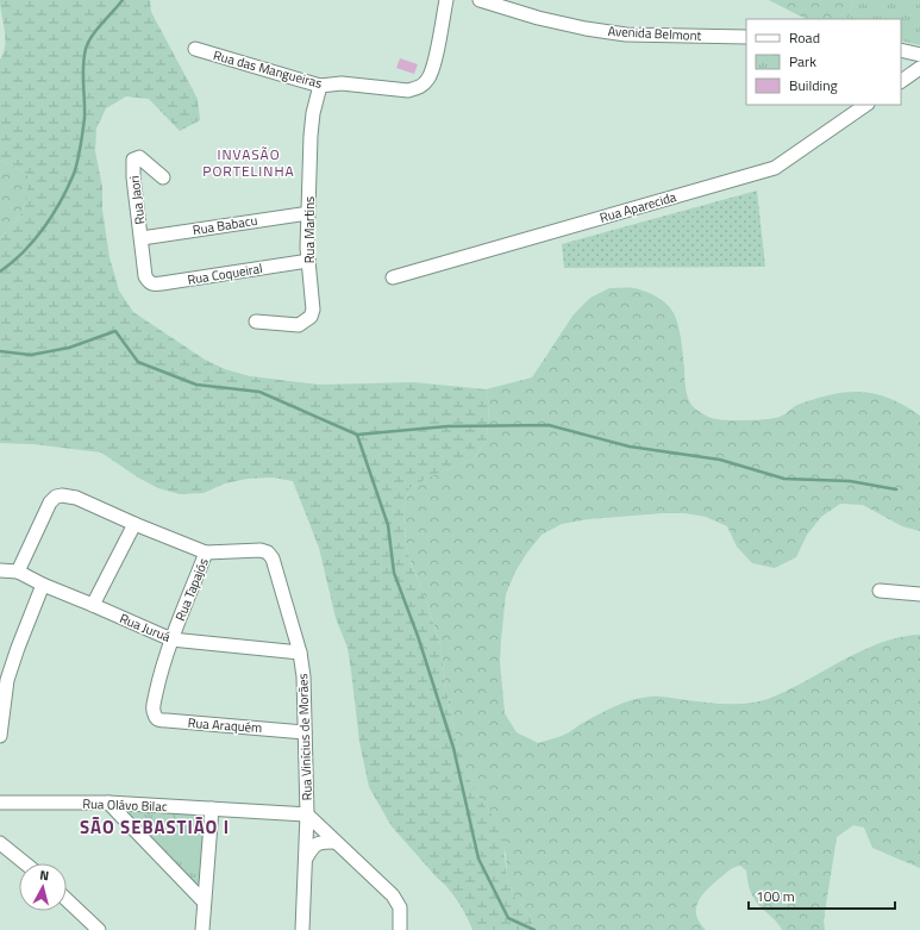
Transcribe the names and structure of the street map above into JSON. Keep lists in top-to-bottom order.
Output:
{
  "streets": {
    "street": [
      "Avenida Belmont",
      "Rua das Mangueiras",
      "Rua Jaori",
      "Rua Aparecida",
      "Rua Babacu",
      "Rua Martins",
      "Rua Coqueiral",
      "Rua Tapajós",
      "Rua Juruá",
      "Rua Araquém",
      "Rua Vinícius de Morães",
      "Rua Olávo Bilac"
    ]
  },
  "crossings": [
    ["Rua das Mangueiras", "Rua Martins"],
    ["Rua Jaori", "Rua Babacu"],
    ["Rua Jaori", "Rua Coqueiral"],
    ["Rua Babacu", "Rua Martins"],
    ["Rua Martins", "Rua Coqueiral"],
    ["Rua Tapajós", "Rua Juruá"],
    ["Rua Tapajós", "Rua Araquém"],
    ["Rua Tapajós", "Rua Vinícius de Morães"],
    ["Rua Juruá", "Rua Vinícius de Morães"],
    ["Rua Araquém", "Rua Vinícius de Morães"],
    ["Rua Vinícius de Morães", "Rua Olávo Bilac"]
  ],
  "districts": ["INVASÃO PORTELINHA", "SÃO SEBASTIÃO I"],
  "legend": ["Road", "Park", "Building"],
  "scale_bar": "100 m",
  "north": "top"
}
